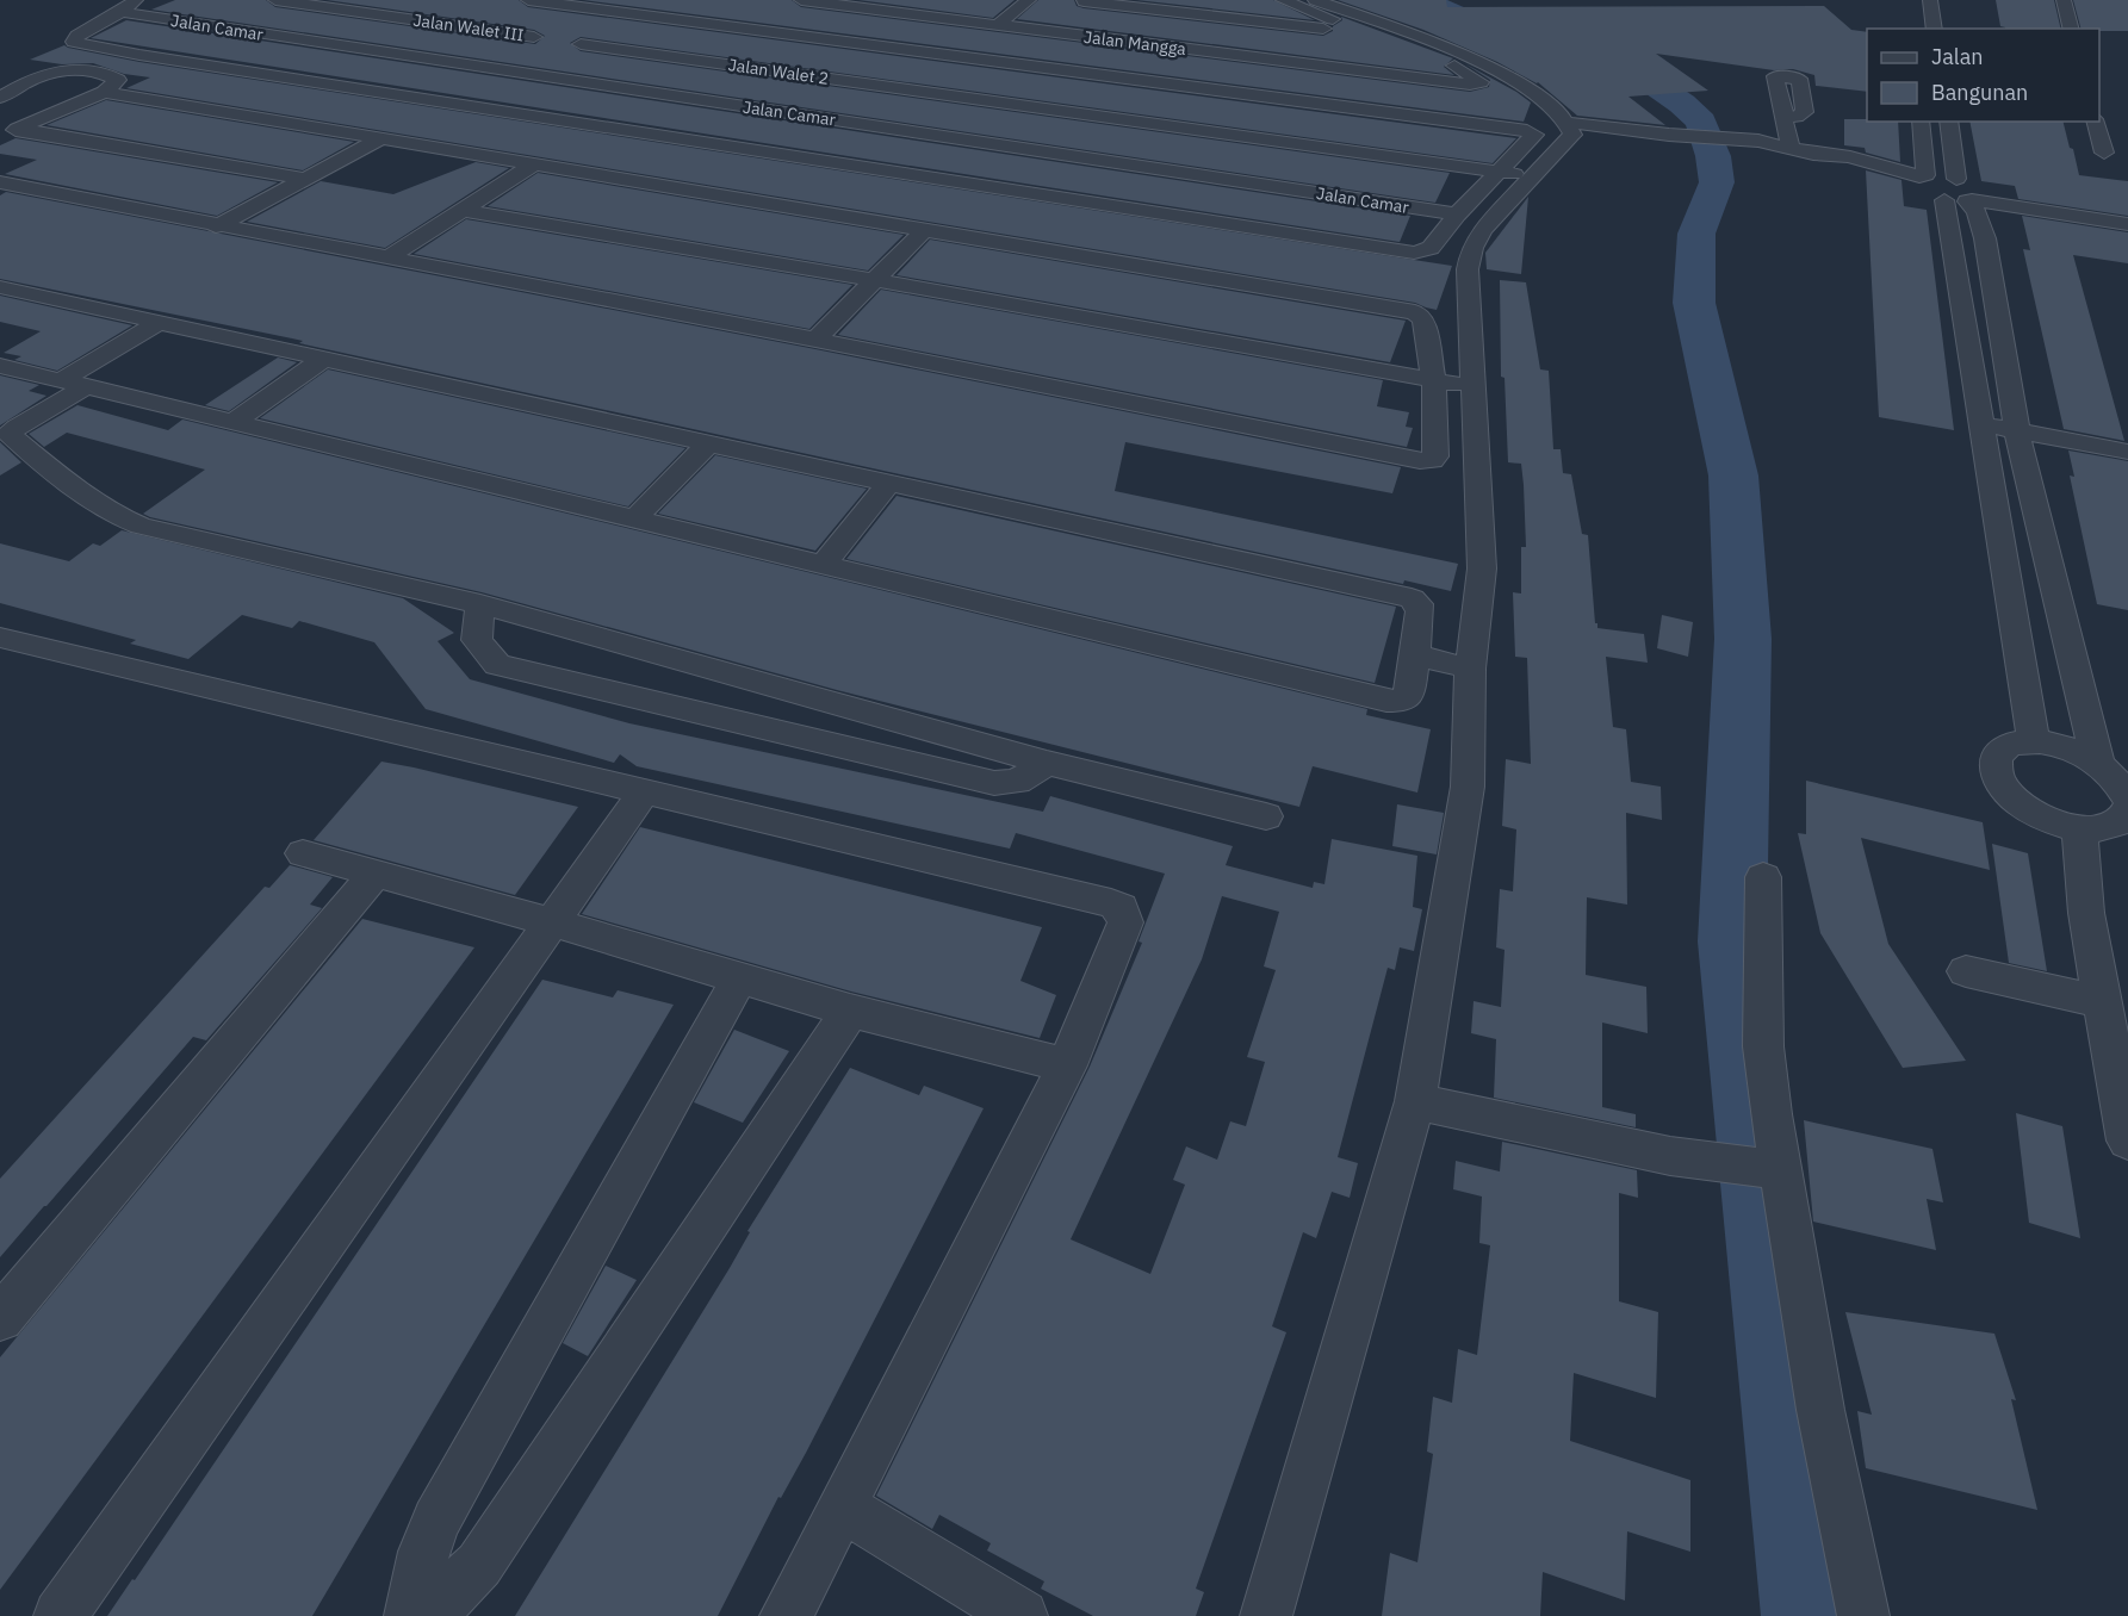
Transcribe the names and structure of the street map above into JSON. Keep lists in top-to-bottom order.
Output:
{
  "streets": {
    "street": [
      "Jalan Camar",
      "Jalan Walet III",
      "Jalan Mangga",
      "Jalan Walet 2"
    ]
  },
  "crossings": [
    ["Jalan Camar", "Jalan Walet III"]
  ],
  "legend": ["Jalan", "Bangunan"]
}
